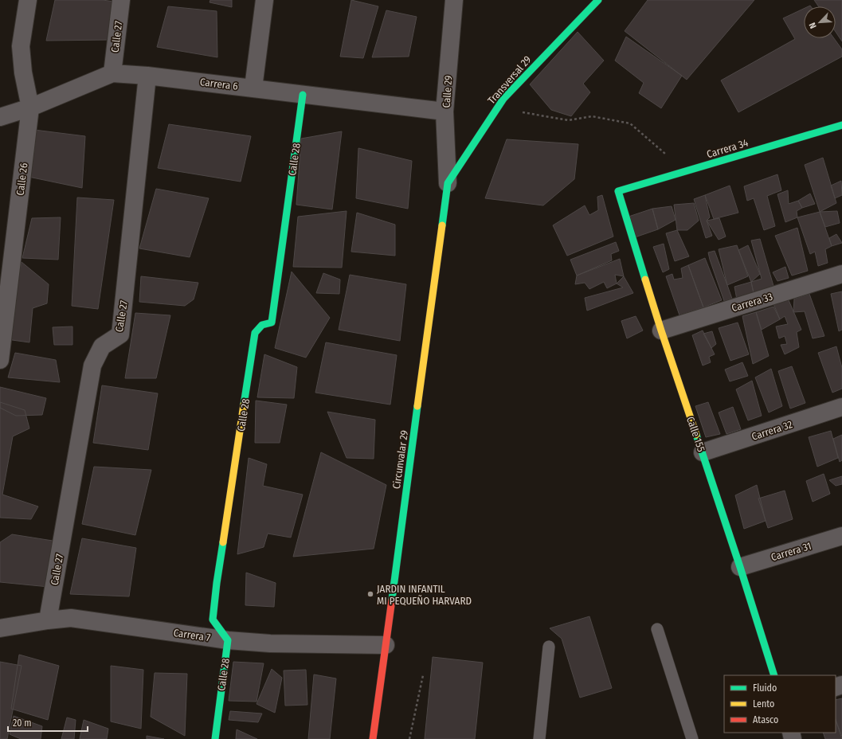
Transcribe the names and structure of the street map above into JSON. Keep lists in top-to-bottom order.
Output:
{
  "streets": {
    "street": [
      "Calle 27",
      "Transversal 29",
      "Carrera 6",
      "Calle 29",
      "Carrera 34",
      "Calle 28",
      "Calle 26",
      "Carrera 33",
      "Carrera 32",
      "Calle 155",
      "Circunvalar 29",
      "Carrera 31",
      "Carrera 7"
    ]
  },
  "crossings": [
    ["Calle 27", "Carrera 6"],
    ["Calle 27", "Carrera 7"],
    ["Transversal 29", "Calle 29"],
    ["Transversal 29", "Circunvalar 29"],
    ["Carrera 6", "Calle 29"],
    ["Carrera 6", "Calle 28"],
    ["Carrera 6", "Calle 26"],
    ["Calle 29", "Circunvalar 29"],
    ["Carrera 34", "Calle 155"],
    ["Calle 28", "Carrera 7"],
    ["Carrera 33", "Calle 155"],
    ["Carrera 32", "Calle 155"],
    ["Calle 155", "Carrera 31"],
    ["Circunvalar 29", "Carrera 7"]
  ],
  "places": ["JARDIN INFANTIL MI PEQUEÑO HARVARD"],
  "legend": ["Fluido", "Lento", "Atasco"],
  "scale_bar": "20 m",
  "north": "bottom left"
}
